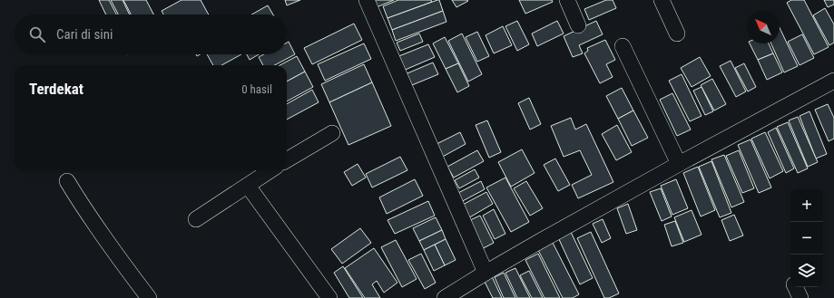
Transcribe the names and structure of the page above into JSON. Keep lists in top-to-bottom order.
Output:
{
  "north": "top left",
  "page": {
    "search": "Cari di sini",
    "heading": ["Terdekat", "0 hasil"],
    "map_buttons": ["+", "−"]
  }
}
